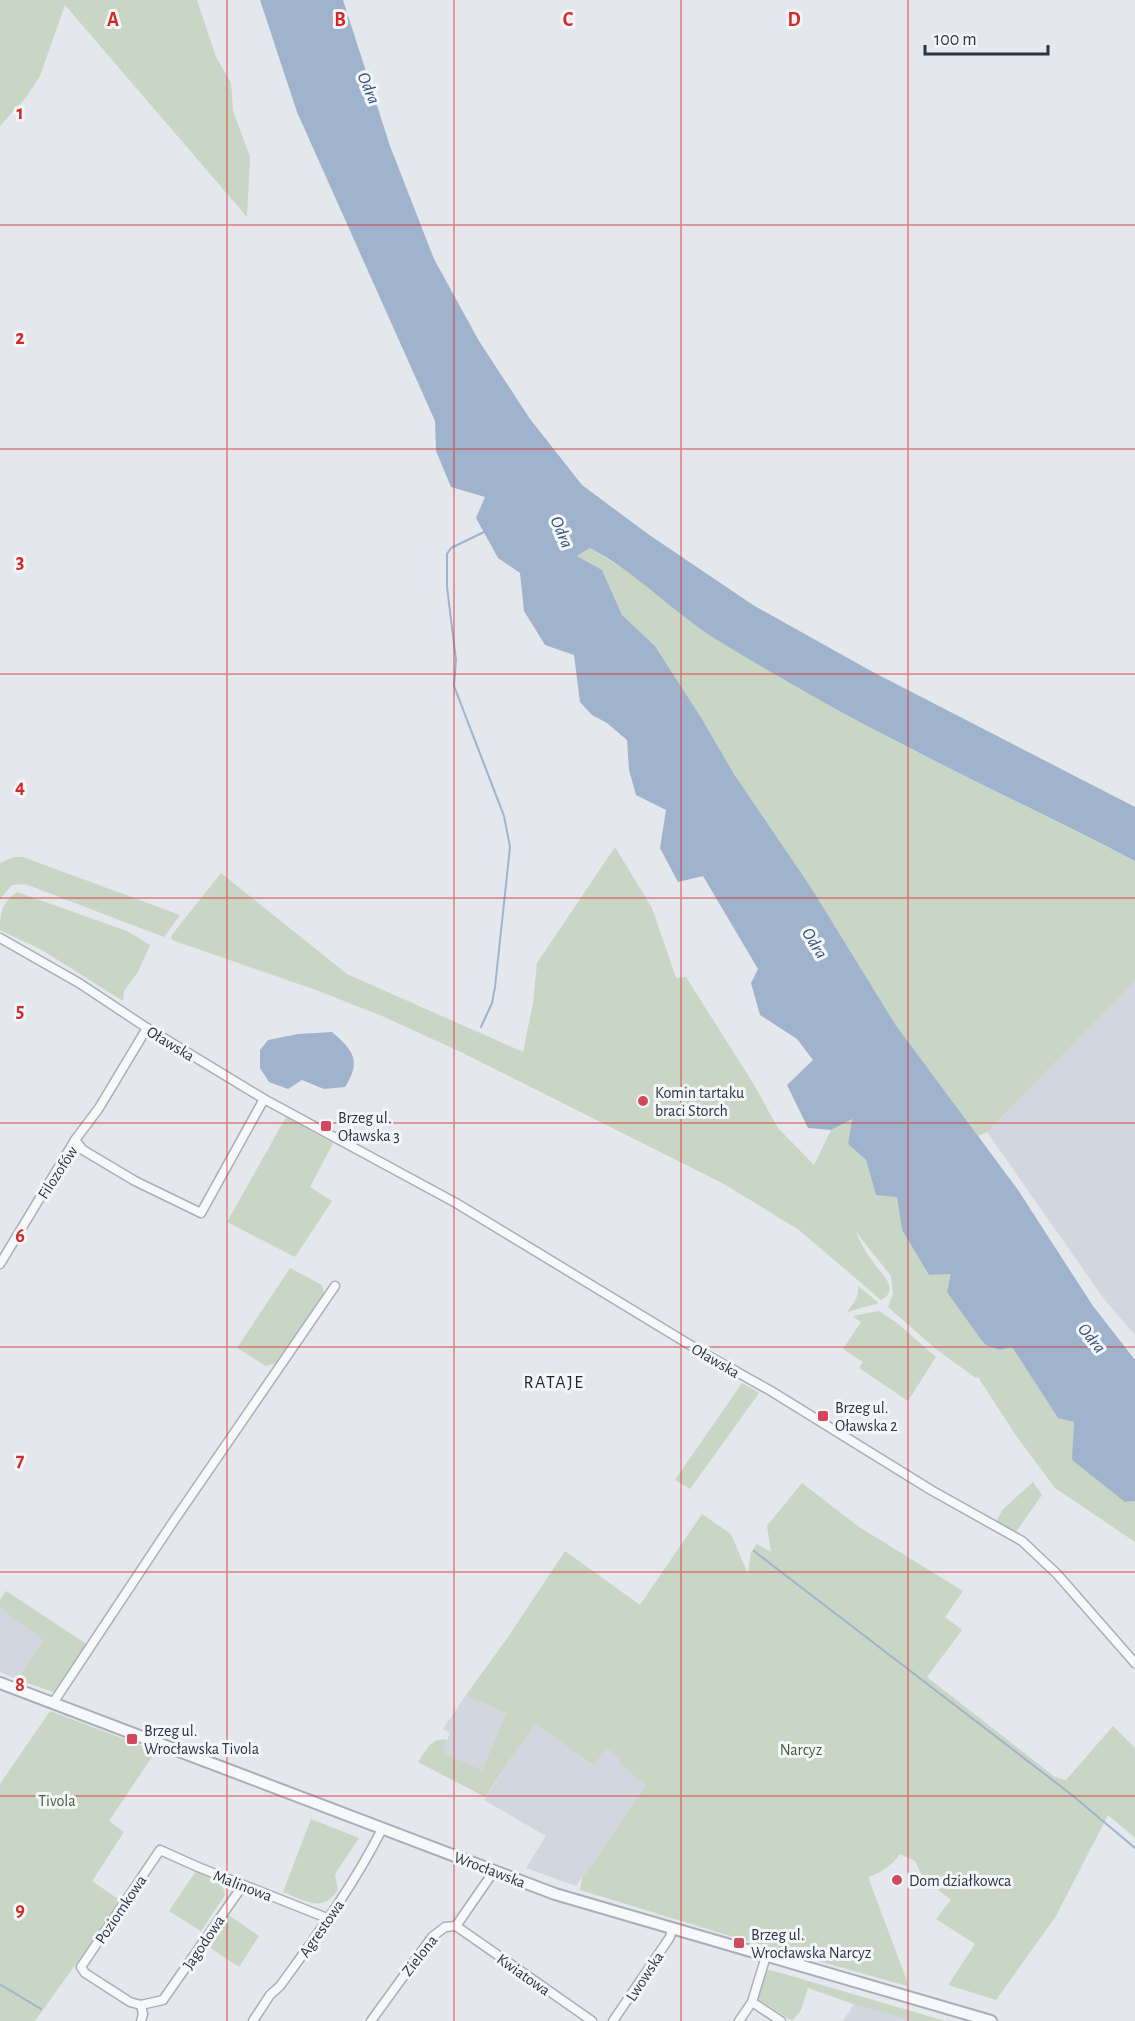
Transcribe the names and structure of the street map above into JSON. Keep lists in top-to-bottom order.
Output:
{
  "streets": {
    "street": [
      "Oławska",
      "Filozofów",
      "Wrocławska",
      "Malinowa",
      "Poziomkowa",
      "Agrestowa",
      "Jagodowa",
      "Zielona",
      "Kwiatowa",
      "Lwowska"
    ]
  },
  "crossings": [
    ["Oławska", "Filozofów"],
    ["Wrocławska", "Agrestowa"],
    ["Wrocławska", "Zielona"],
    ["Wrocławska", "Lwowska"],
    ["Malinowa", "Poziomkowa"],
    ["Malinowa", "Agrestowa"],
    ["Malinowa", "Jagodowa"],
    ["Poziomkowa", "Jagodowa"],
    ["Zielona", "Kwiatowa"]
  ],
  "districts": ["RATAJE"],
  "water": ["Odra"],
  "parks": ["Narcyz", "Tivola"],
  "places": {
    "other": ["Komin tartaku braci Storch", "Dom działkowca"],
    "transit": [
      "Brzeg ul. Oławska 3",
      "Brzeg ul. Oławska 2",
      "Brzeg ul. Wrocławska Tivola",
      "Brzeg ul. Wrocławska Narcyz"
    ]
  },
  "scale_bar": "100 m",
  "grid": {
    "columns": [
      "A",
      "B",
      "C",
      "D"
    ],
    "rows": [
      "1",
      "2",
      "3",
      "4",
      "5",
      "6",
      "7",
      "8",
      "9"
    ]
  }
}
